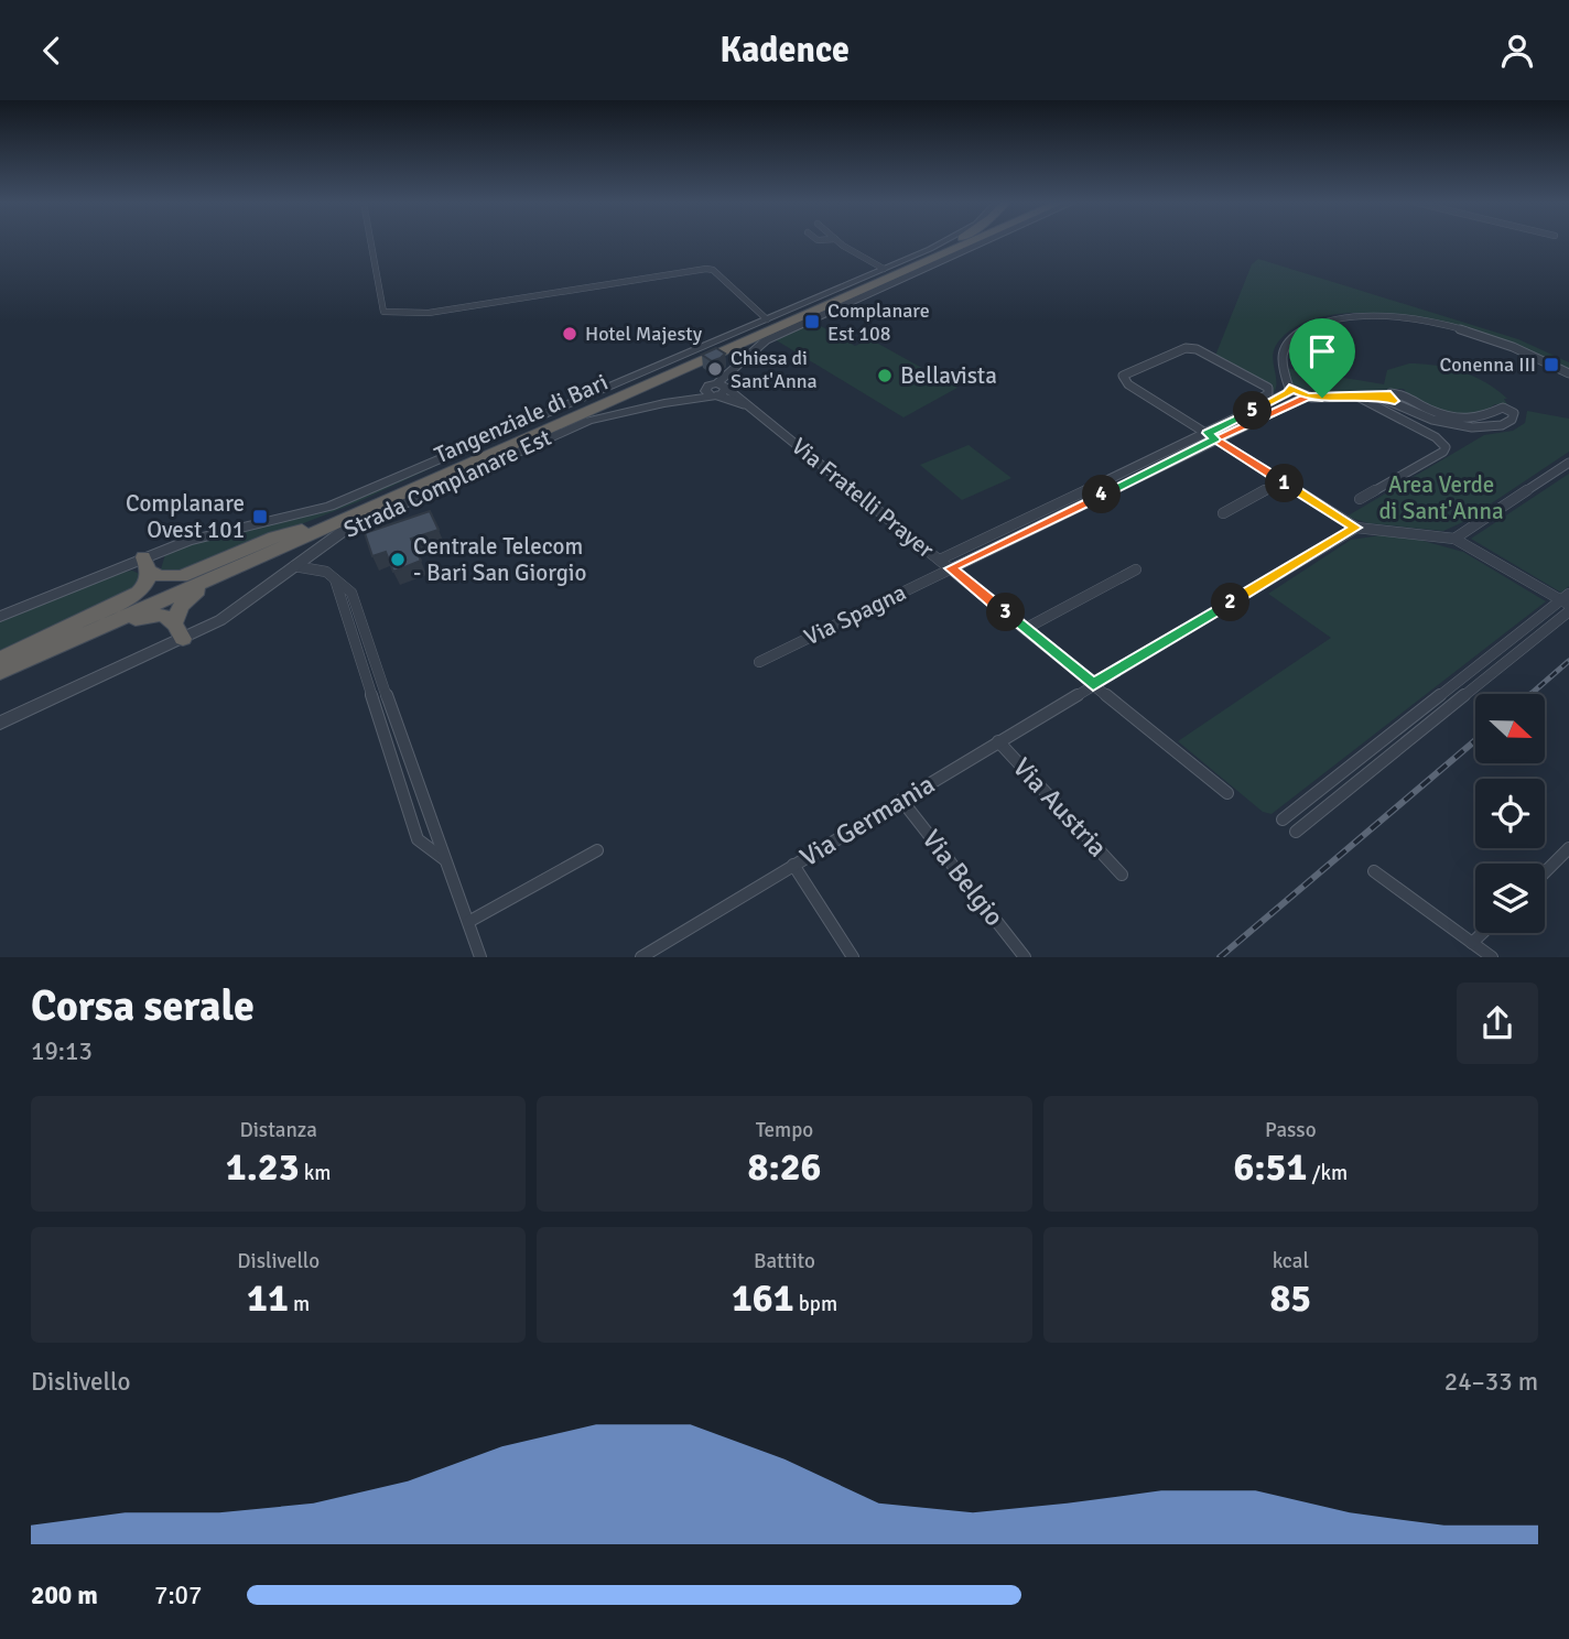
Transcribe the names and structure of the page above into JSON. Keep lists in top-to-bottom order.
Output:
{
  "streets": {
    "highway": ["Tangenziale di Bari"],
    "street": [
      "Strada Complanare Est",
      "Via Fratelli Prayer",
      "Via Spagna",
      "Via Austria",
      "Via Germania",
      "Via Belgio"
    ]
  },
  "crossings": [
    ["Strada Complanare Est", "Via Fratelli Prayer"],
    ["Via Fratelli Prayer", "Via Spagna"],
    ["Via Fratelli Prayer", "Via Germania"],
    ["Via Austria", "Via Germania"],
    ["Via Germania", "Via Belgio"]
  ],
  "parks": ["Area Verde di Sant'Anna"],
  "places": {
    "transit": ["Complanare Est 108", "Conenna III", "Complanare Ovest 101"],
    "other": [
      "Hotel Majesty",
      "Chiesa di Sant'Anna",
      "Bellavista",
      "Centrale Telecom - Bari San Giorgio"
    ]
  },
  "north": "right",
  "page": {
    "header": "Kadence",
    "pins": [
      "5",
      "1",
      "4",
      "2",
      "3"
    ],
    "heading": ["Corsa serale", "19:13"],
    "stats": [
      ["Distanza", "1.23 km"],
      ["Tempo", "8:26"],
      ["Passo", "6:51 /km"],
      ["Dislivello", "11 m"],
      ["Battito", "161 bpm"],
      ["kcal", "85"]
    ],
    "chart": ["Dislivello", "24–33 m"],
    "list": [
      {
        "name": "200 m",
        "note": "7:07"
      }
    ]
  }
}
